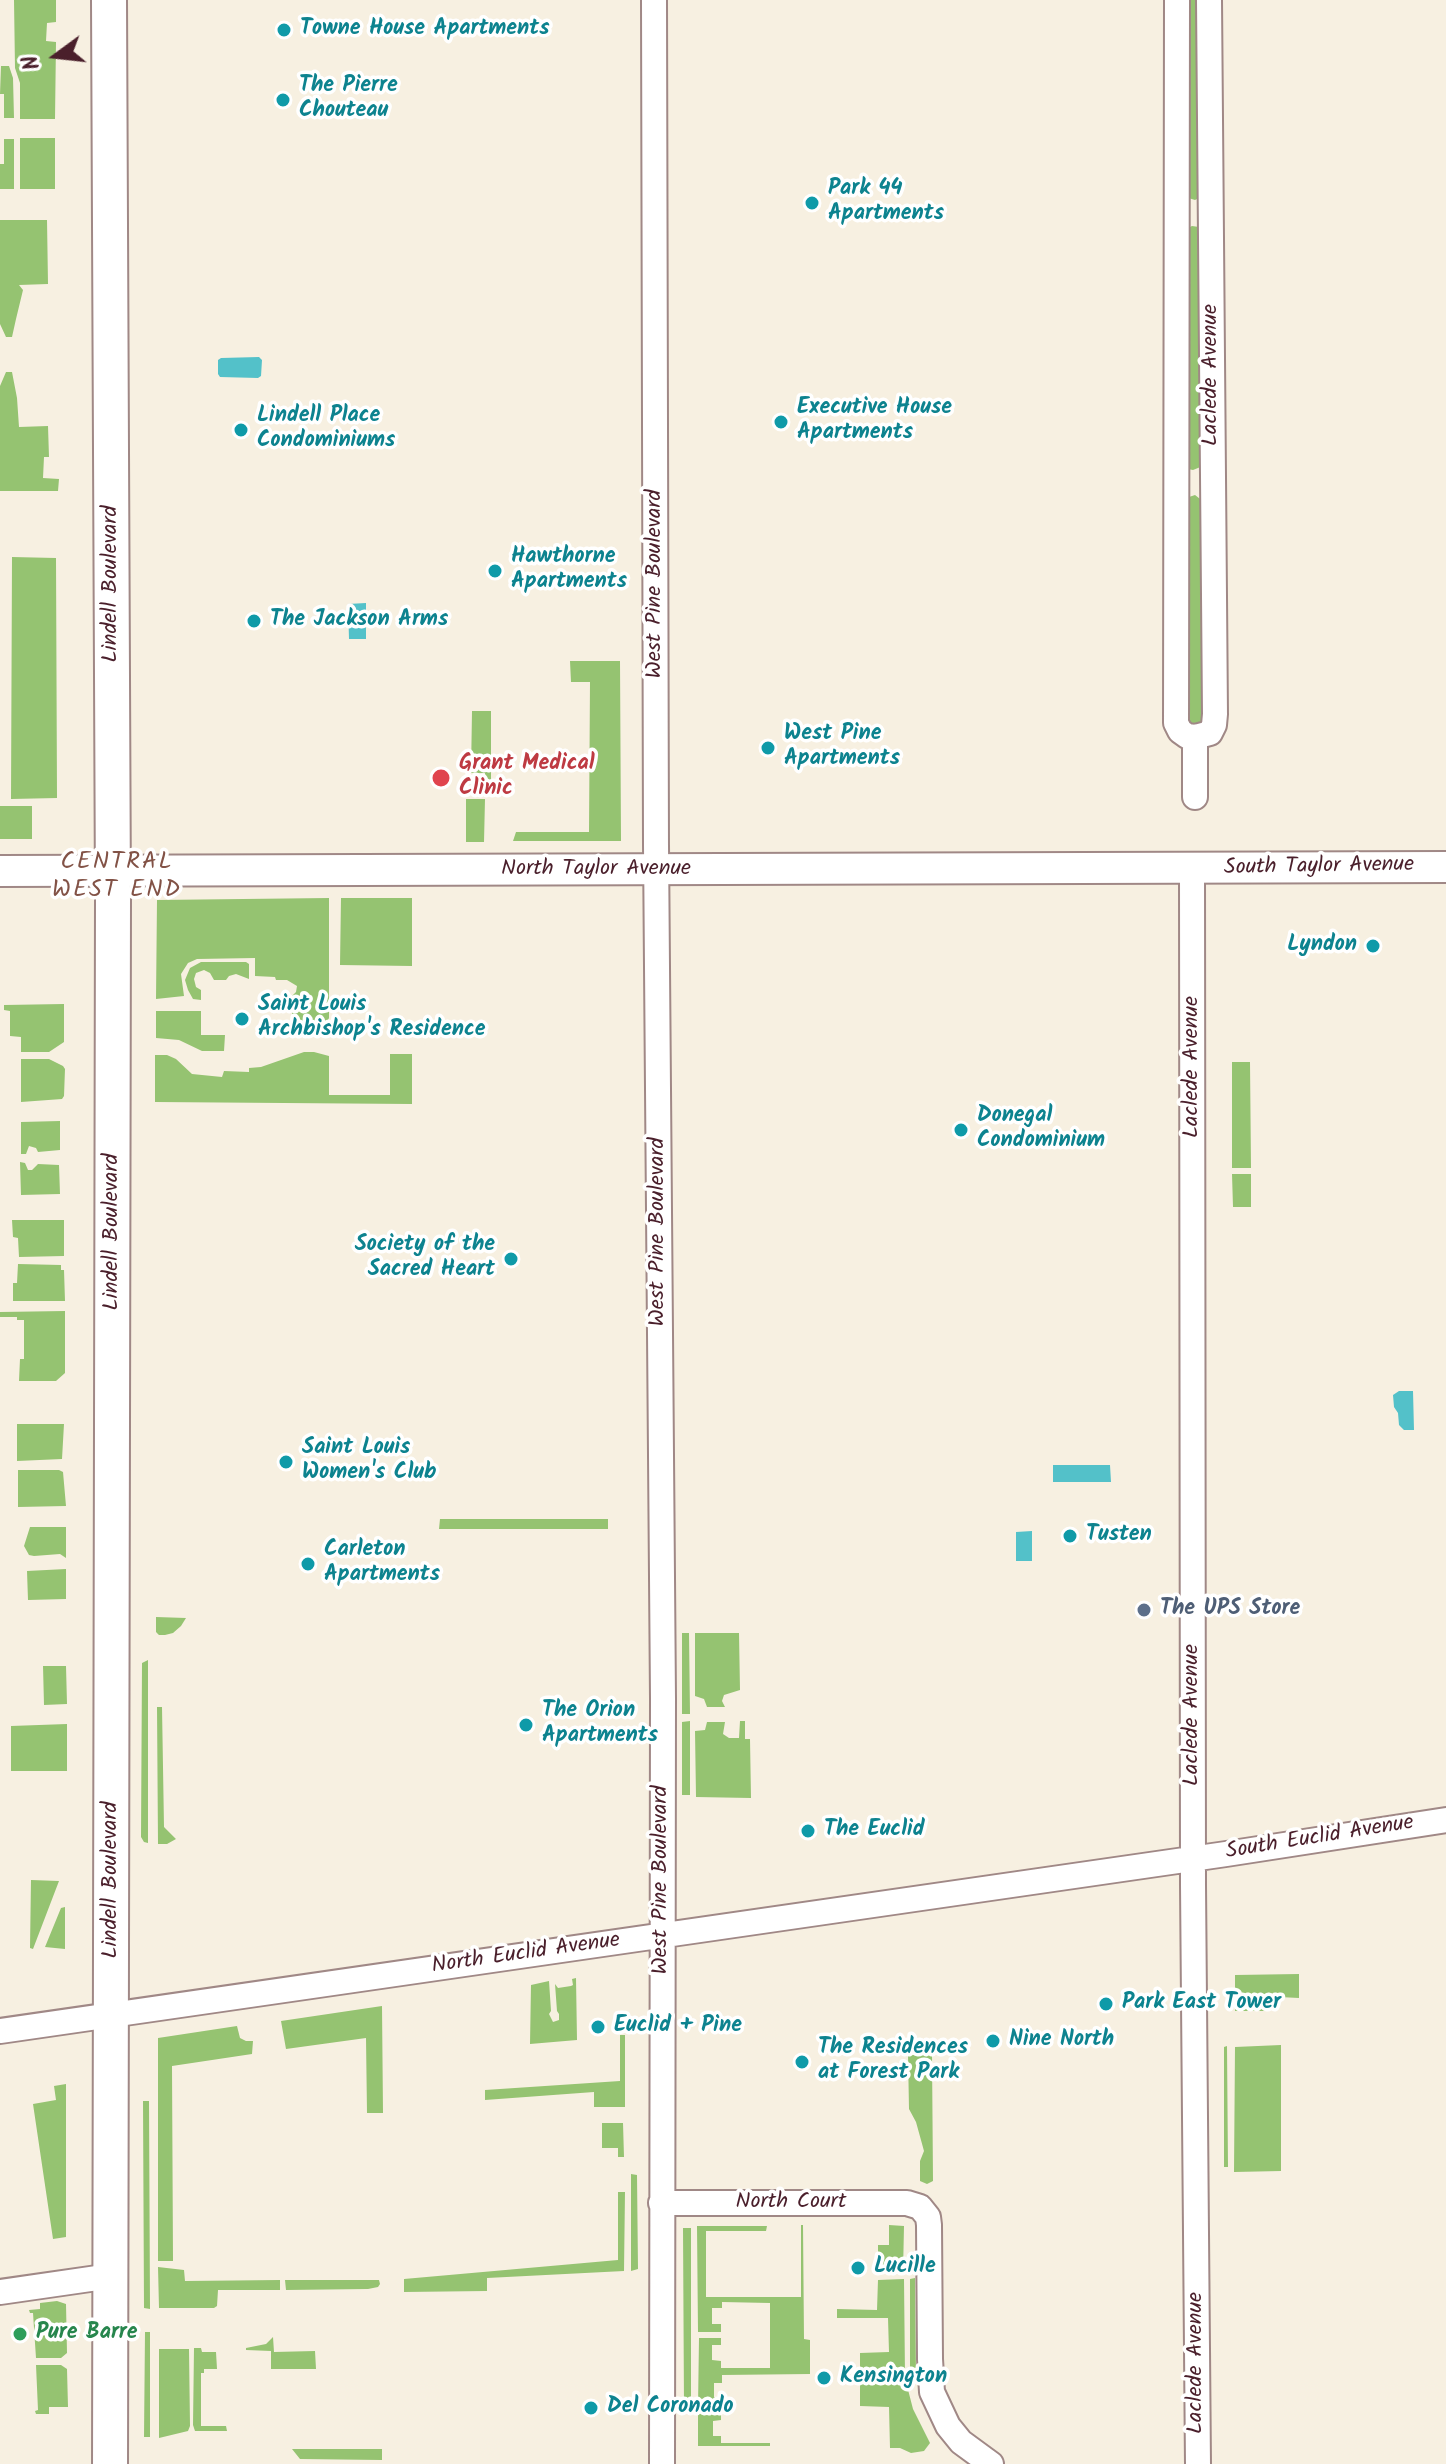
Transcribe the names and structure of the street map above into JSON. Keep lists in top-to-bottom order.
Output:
{
  "streets": {
    "main road": ["Lindell Boulevard"],
    "street": [
      "Laclede Avenue",
      "West Pine Boulevard",
      "South Taylor Avenue",
      "North Taylor Avenue",
      "South Euclid Avenue",
      "North Euclid Avenue",
      "North Court"
    ]
  },
  "crossings": [
    ["Laclede Avenue", "South Taylor Avenue"],
    ["Laclede Avenue", "North Taylor Avenue"],
    ["Laclede Avenue", "South Euclid Avenue"],
    ["Laclede Avenue", "North Euclid Avenue"],
    ["Lindell Boulevard", "North Taylor Avenue"],
    ["Lindell Boulevard", "North Euclid Avenue"],
    ["West Pine Boulevard", "North Taylor Avenue"],
    ["West Pine Boulevard", "North Euclid Avenue"],
    ["West Pine Boulevard", "North Court"],
    ["South Taylor Avenue", "North Taylor Avenue"],
    ["South Euclid Avenue", "North Euclid Avenue"]
  ],
  "districts": ["CENTRAL WEST END"],
  "places": [
    "Towne House Apartments",
    "The Pierre Chouteau",
    "Park 44 Apartments",
    "Executive House Apartments",
    "Lindell Place Condominiums",
    "Hawthorne Apartments",
    "The Jackson Arms",
    "West Pine Apartments",
    "Grant Medical Clinic",
    "Lyndon",
    "Saint Louis Archbishop's Residence",
    "Donegal Condominium",
    "Society of the Sacred Heart",
    "Saint Louis Women's Club",
    "Tusten",
    "Carleton Apartments",
    "The UPS Store",
    "The Orion Apartments",
    "The Euclid",
    "Park East Tower",
    "Euclid + Pine",
    "Nine North",
    "The Residences at Forest Park",
    "Lucille",
    "Pure Barre",
    "Kensington",
    "Del Coronado"
  ],
  "north": "left"
}
